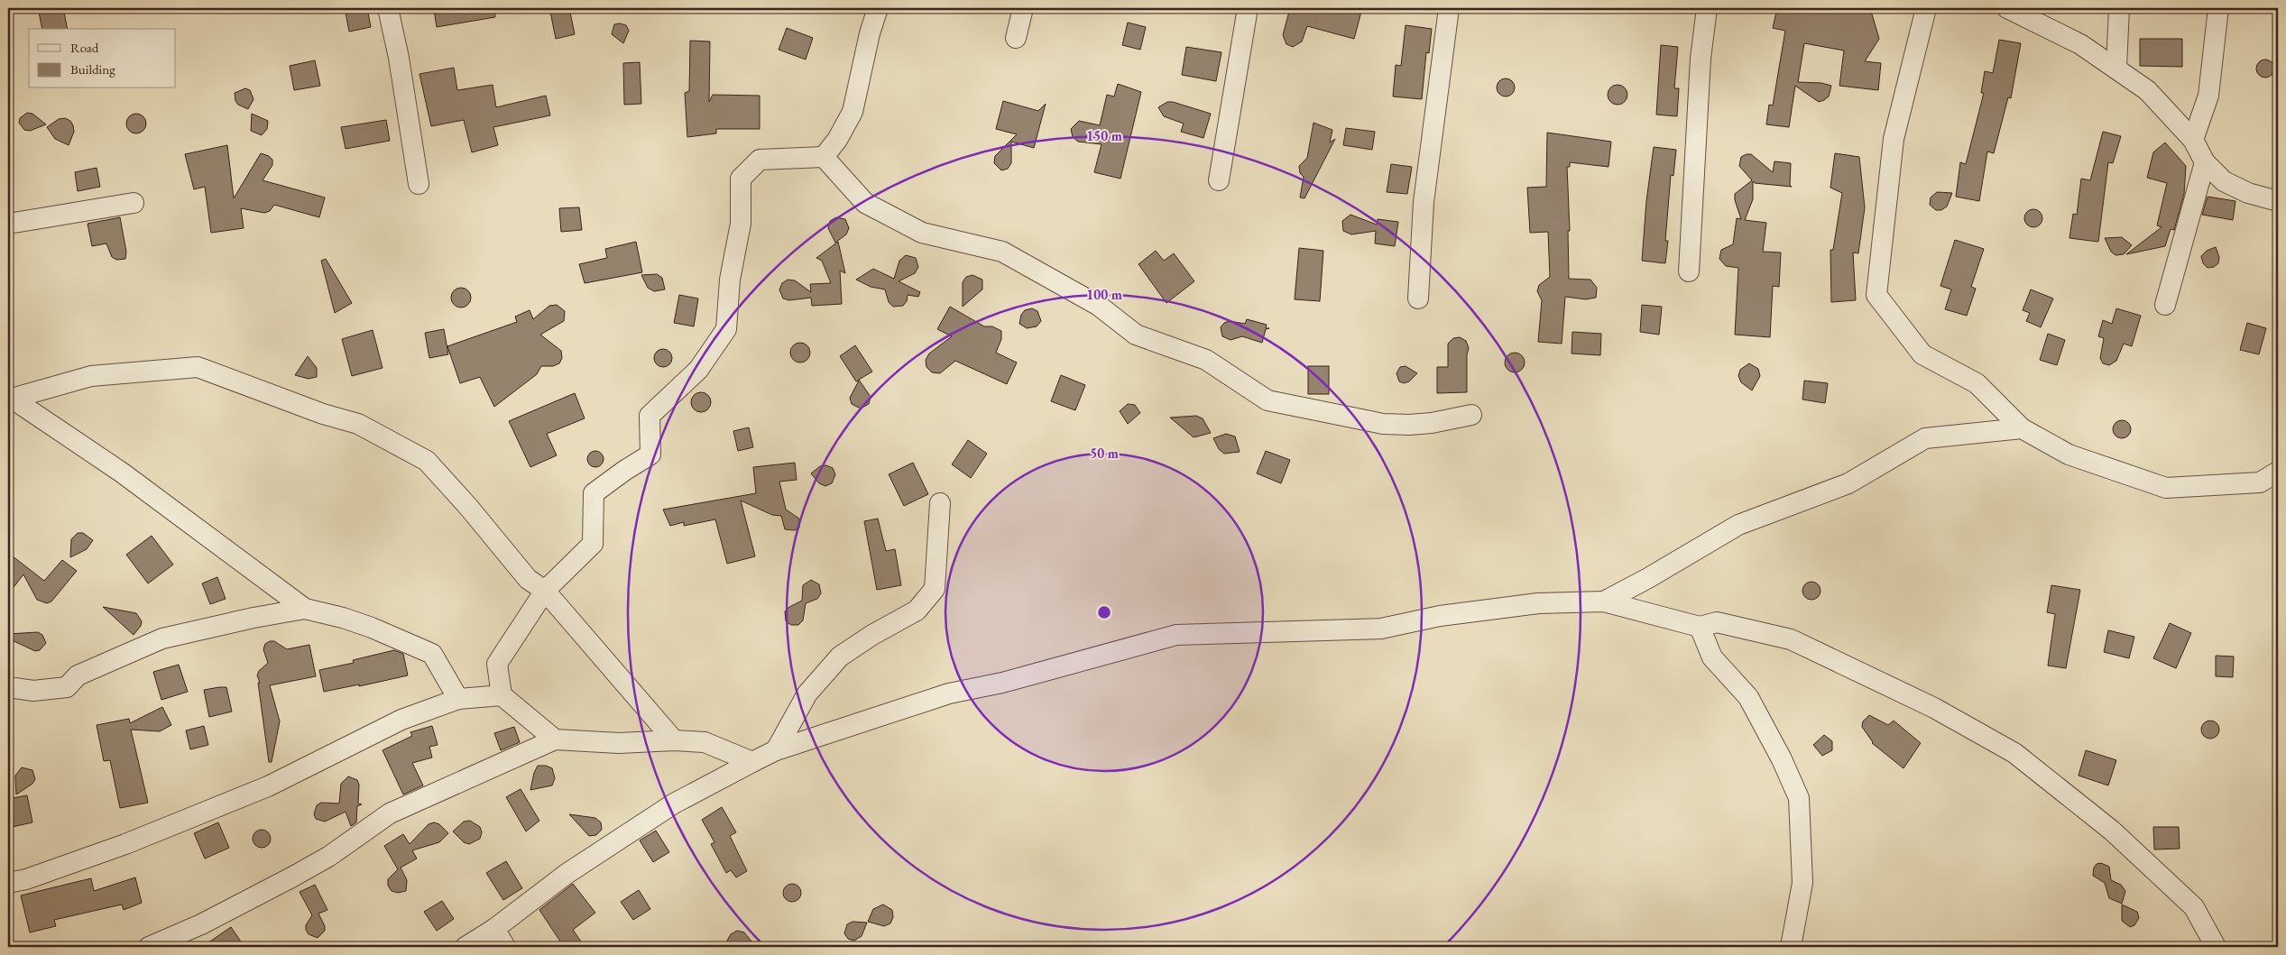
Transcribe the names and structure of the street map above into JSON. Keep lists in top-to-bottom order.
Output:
{
  "legend": ["Road", "Building"],
  "rings": ["150 m", "100 m", "50 m"]
}
